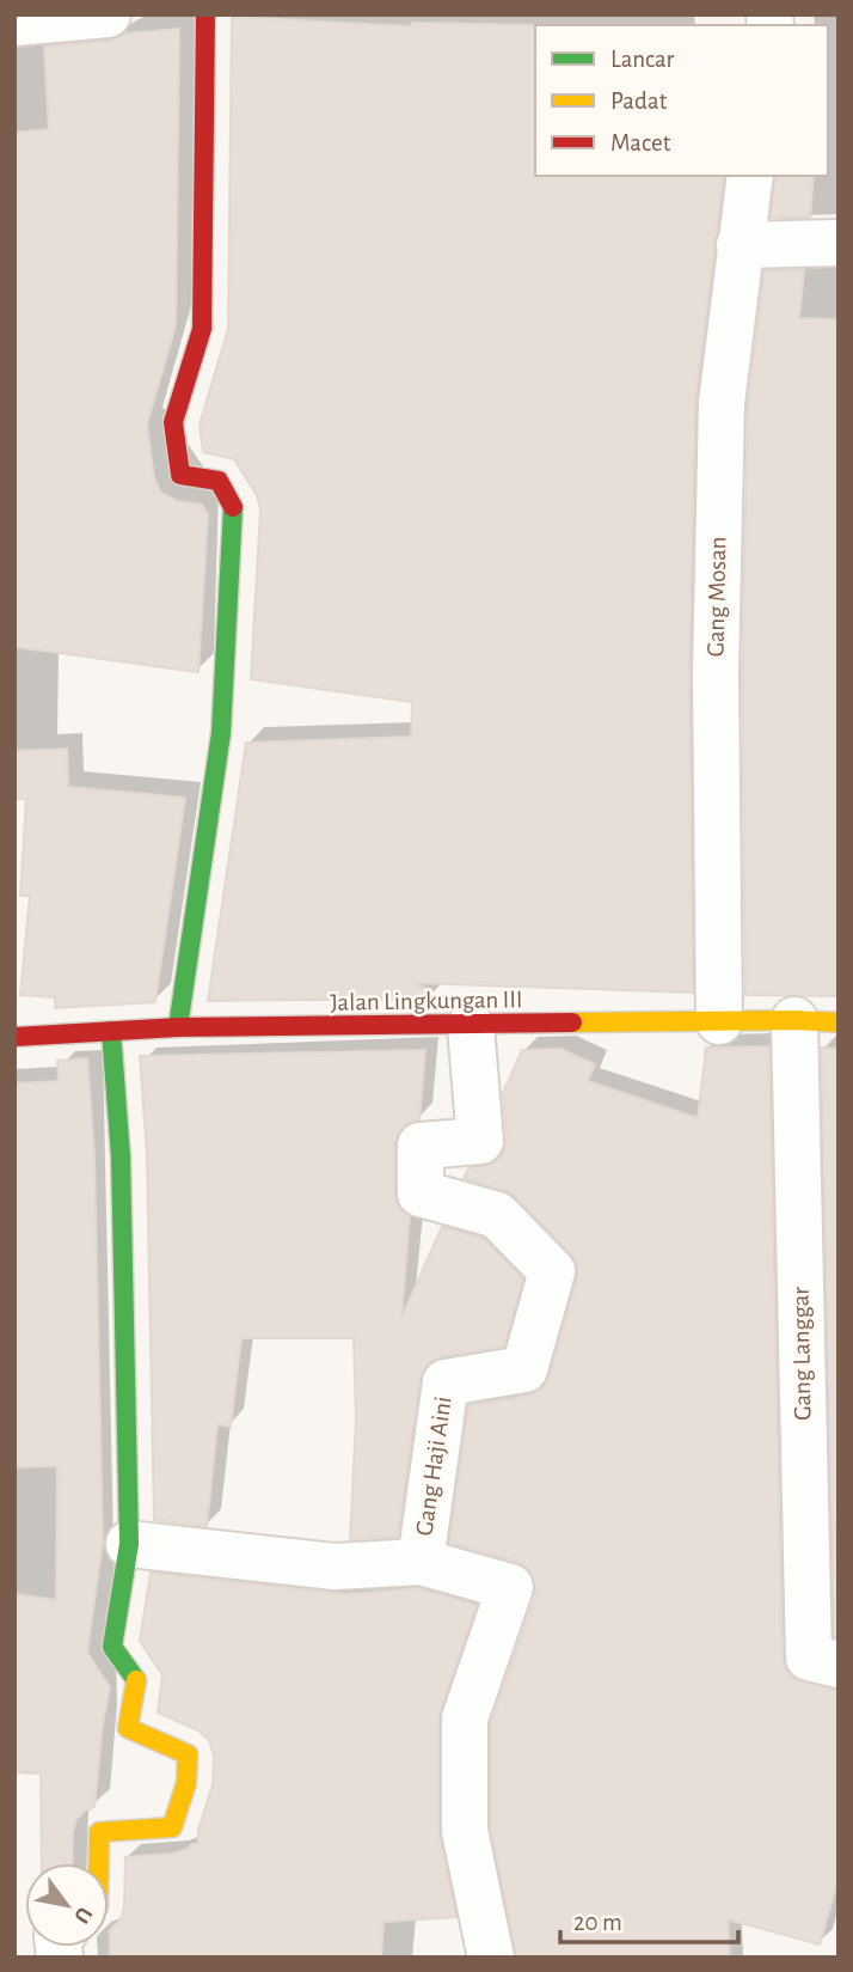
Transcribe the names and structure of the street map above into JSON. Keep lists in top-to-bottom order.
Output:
{
  "streets": {
    "street": [
      "Gang Mosan",
      "Jalan Lingkungan III",
      "Gang Langgar",
      "Gang Haji Aini"
    ]
  },
  "crossings": [
    ["Gang Mosan", "Jalan Lingkungan III"],
    ["Jalan Lingkungan III", "Gang Langgar"],
    ["Jalan Lingkungan III", "Gang Haji Aini"]
  ],
  "legend": ["Lancar", "Padat", "Macet"],
  "scale_bar": "20 m",
  "north": "bottom right"
}
